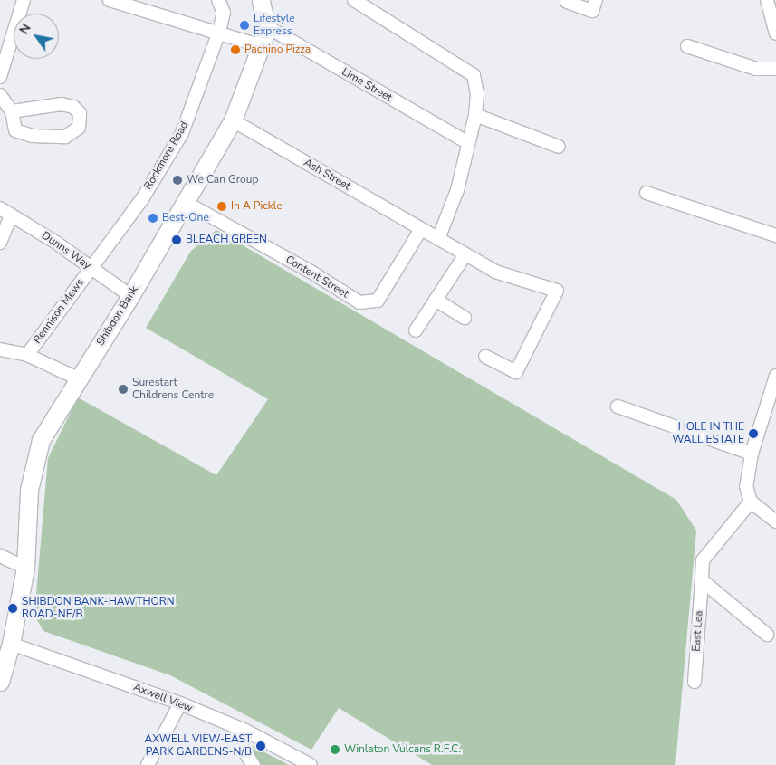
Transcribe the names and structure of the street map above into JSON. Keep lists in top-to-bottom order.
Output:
{
  "streets": {
    "street": [
      "Lime Street",
      "Rockmore Road",
      "Ash Street",
      "Dunns Way",
      "Content Street",
      "Rennison Mews",
      "Shibdon Bank",
      "East Lea",
      "Axwell View"
    ]
  },
  "crossings": [
    ["Lime Street", "Shibdon Bank"],
    ["Rockmore Road", "Dunns Way"],
    ["Rockmore Road", "Rennison Mews"],
    ["Ash Street", "Content Street"],
    ["Ash Street", "Shibdon Bank"],
    ["Dunns Way", "Rennison Mews"],
    ["Dunns Way", "Shibdon Bank"],
    ["Content Street", "Shibdon Bank"],
    ["Shibdon Bank", "Axwell View"]
  ],
  "places": [
    "Lifestyle Express",
    "Pachino Pizza",
    "We Can Group",
    "In A Pickle",
    "Best-One",
    "BLEACH GREEN",
    "Surestart Childrens Centre",
    "HOLE IN THE WALL ESTATE",
    "SHIBDON BANK-HAWTHORN ROAD-NE/B",
    "AXWELL VIEW-EAST PARK GARDENS-N/B",
    "Winlaton Vulcans R.F.C."
  ],
  "north": "top left"
}
